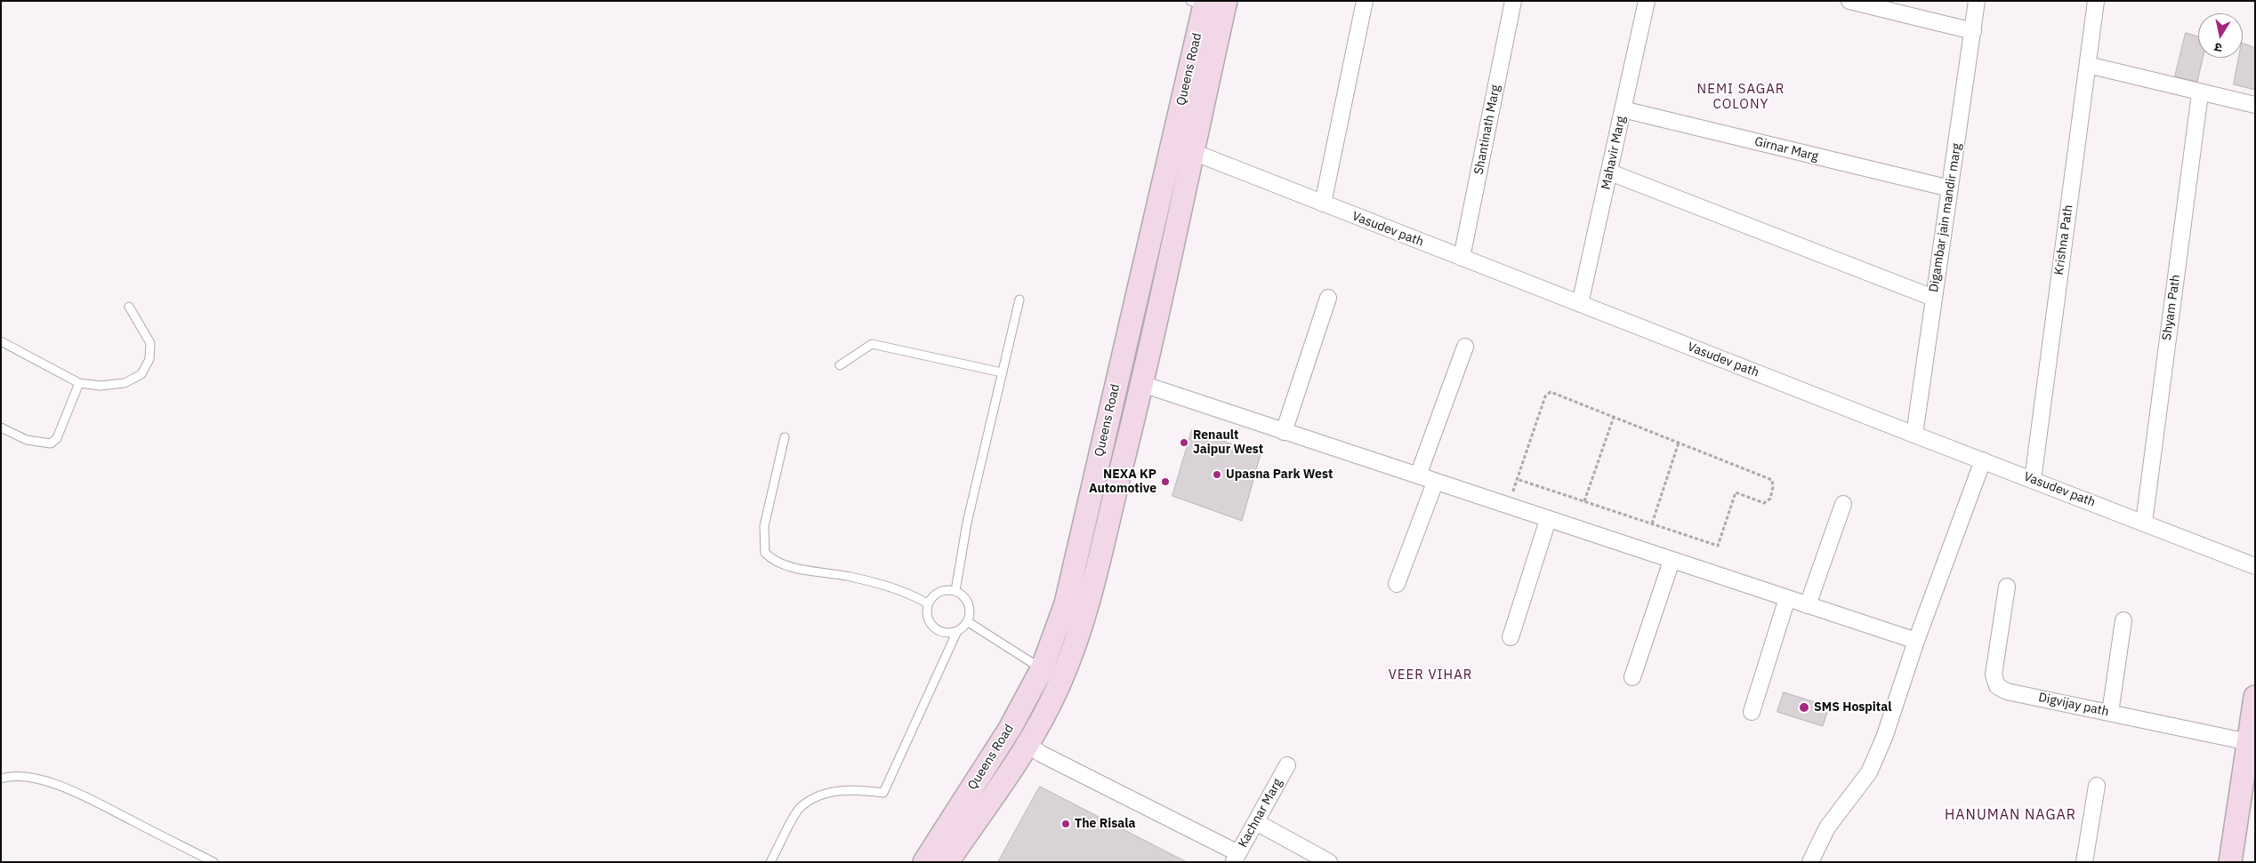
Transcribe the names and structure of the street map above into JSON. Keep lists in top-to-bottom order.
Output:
{
  "streets": {
    "street": [
      "Queens Road",
      "Shantinath Marg",
      "Girnar Marg",
      "Mahavir Marg",
      "Digambar jain mandir marg",
      "Vasudev path",
      "Krishna Path",
      "Shyam Path",
      "Digvijay path",
      "Kachnar Marg"
    ]
  },
  "crossings": [
    ["Queens Road", "Vasudev path"],
    ["Shantinath Marg", "Vasudev path"],
    ["Girnar Marg", "Mahavir Marg"],
    ["Girnar Marg", "Digambar jain mandir marg"],
    ["Mahavir Marg", "Vasudev path"],
    ["Digambar jain mandir marg", "Vasudev path"],
    ["Vasudev path", "Krishna Path"],
    ["Vasudev path", "Shyam Path"]
  ],
  "districts": ["NEMI SAGAR COLONY", "VEER VIHAR", "HANUMAN NAGAR"],
  "places": [
    "Renault Jaipur West",
    "Upasna Park West",
    "NEXA KP Automotive",
    "SMS Hospital",
    "The Risala"
  ],
  "north": "bottom"
}
